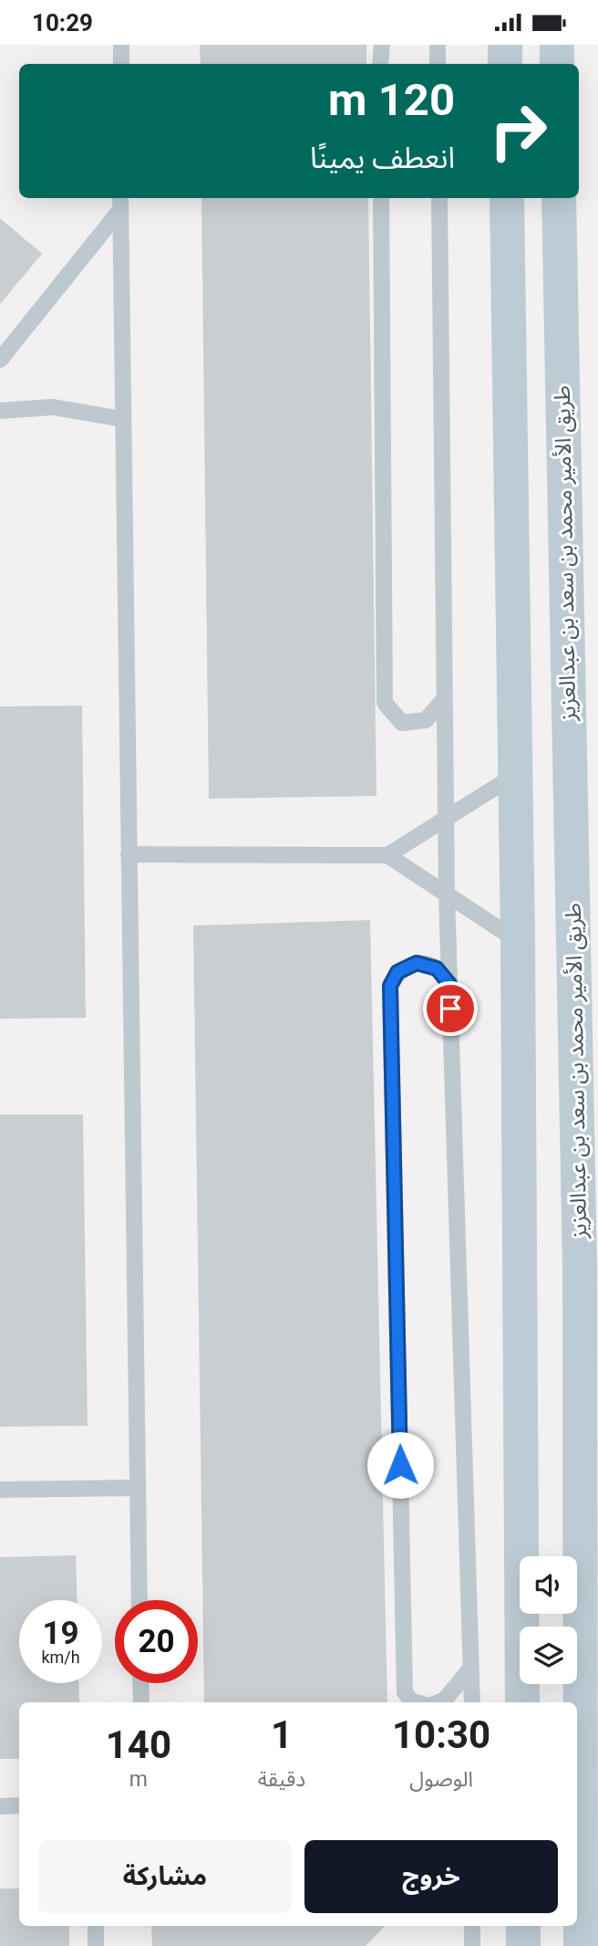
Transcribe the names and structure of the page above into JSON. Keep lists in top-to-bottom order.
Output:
{
  "streets": {
    "main road": ["طريق الأمير محمد بن سعد بن عبدالعزيز"]
  },
  "page": {
    "status": "10:29",
    "turn": ["120 m", "انعطف يمينًا"],
    "speed": "19 km/h",
    "limit": "20",
    "eta": [
      "10:30",
      "الوصول",
      "1",
      "دقيقة",
      "140",
      "m"
    ],
    "buttons": ["خروج", "مشاركة"]
  }
}
